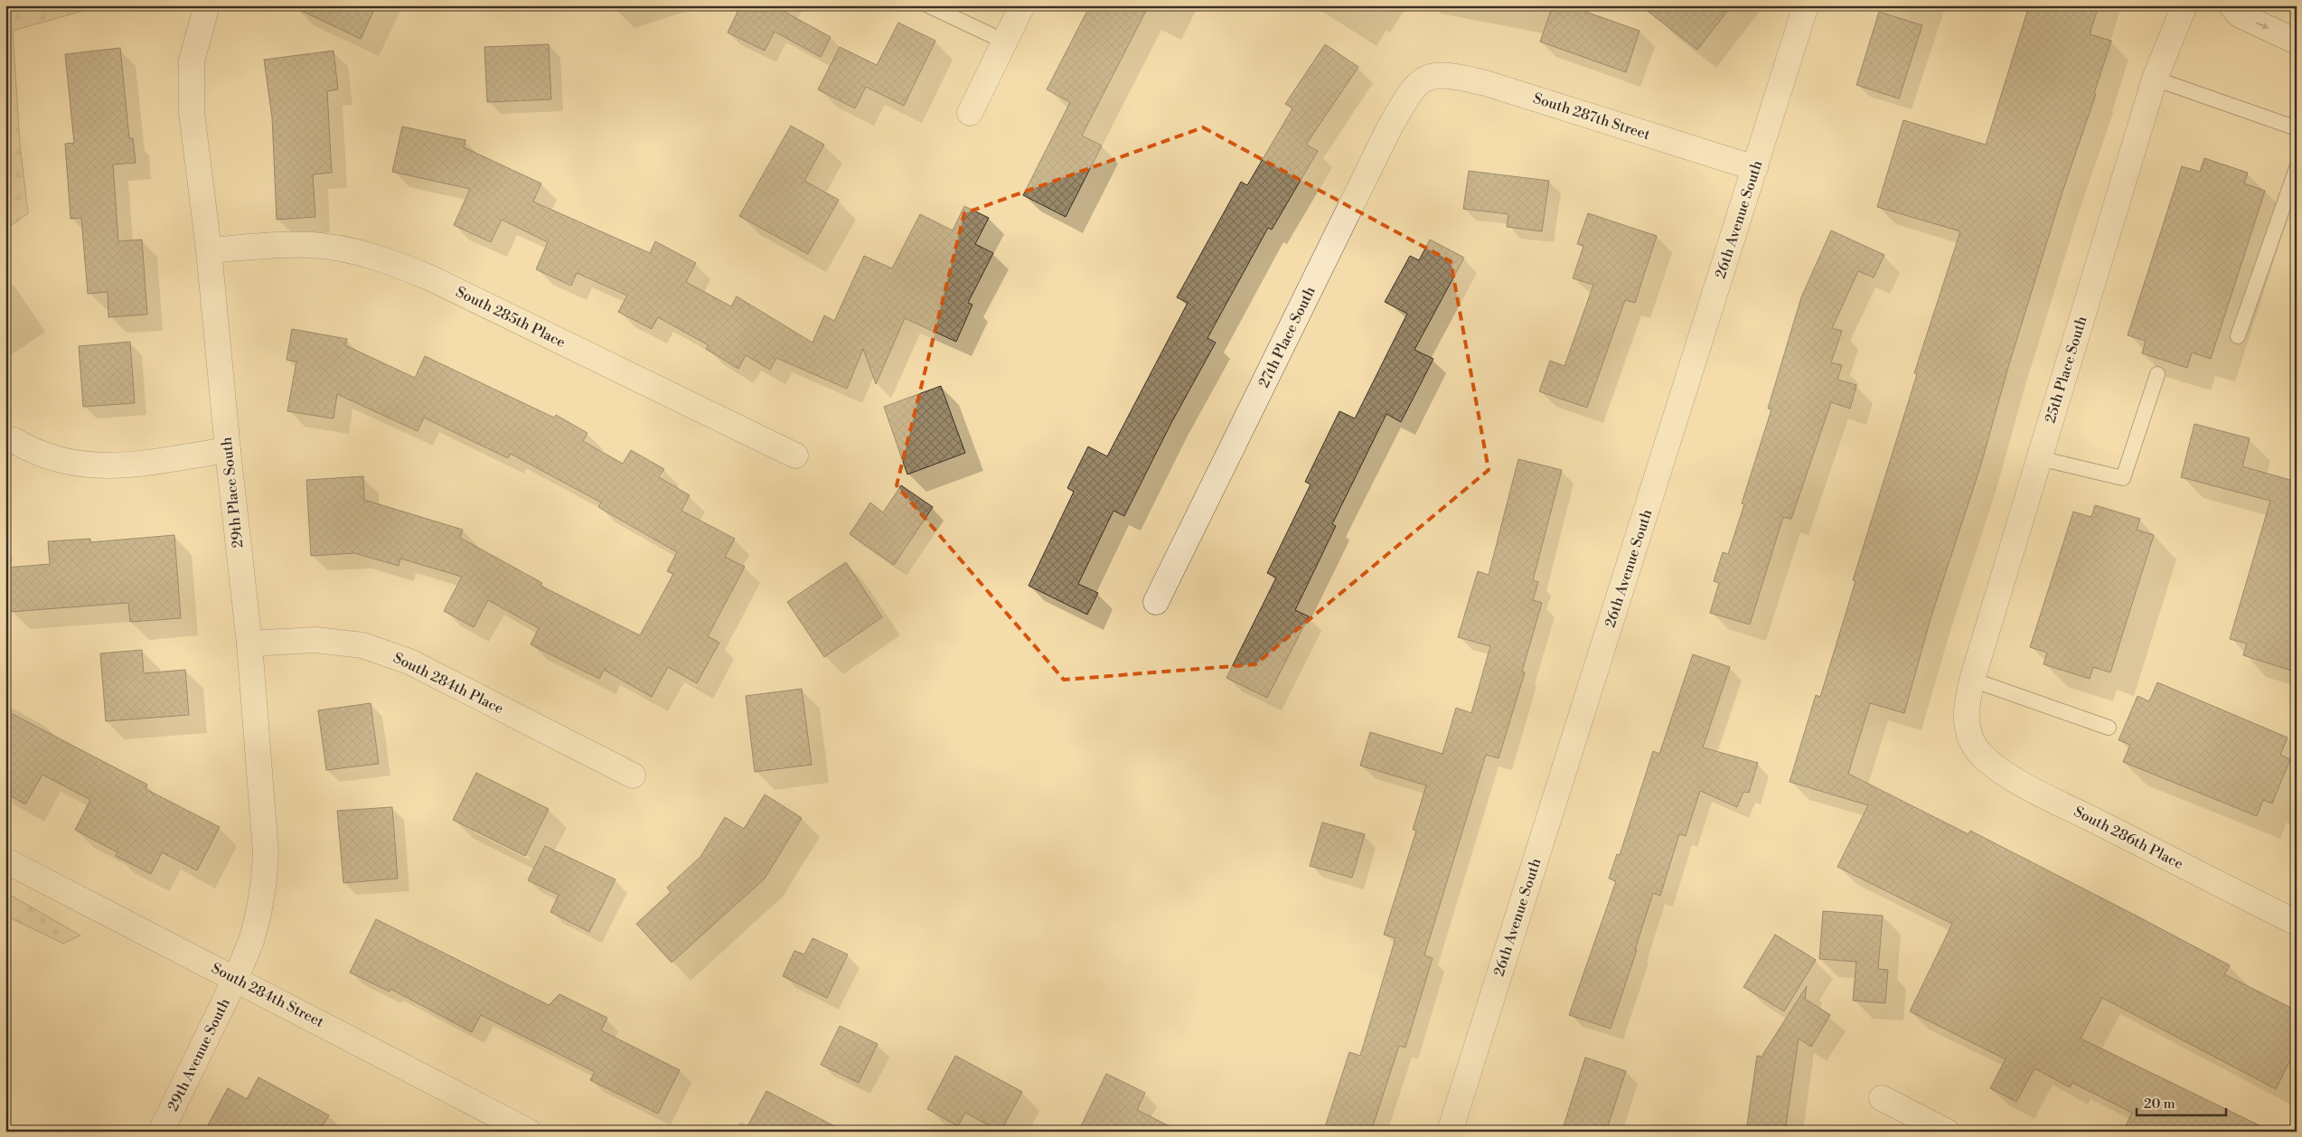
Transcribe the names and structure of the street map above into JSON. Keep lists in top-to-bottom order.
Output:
{
  "streets": {
    "street": [
      "South 287th Street",
      "26th Avenue South",
      "South 285th Place",
      "27th Place South",
      "25th Place South",
      "29th Place South",
      "South 284th Place",
      "South 286th Place",
      "South 284th Street",
      "29th Avenue South"
    ]
  },
  "crossings": [
    ["South 287th Street", "26th Avenue South"],
    ["South 287th Street", "27th Place South"],
    ["South 285th Place", "29th Place South"],
    ["25th Place South", "South 286th Place"],
    ["29th Place South", "South 284th Place"],
    ["29th Place South", "South 284th Street"],
    ["29th Place South", "29th Avenue South"],
    ["South 284th Street", "29th Avenue South"]
  ],
  "scale_bar": "20 m"
}
